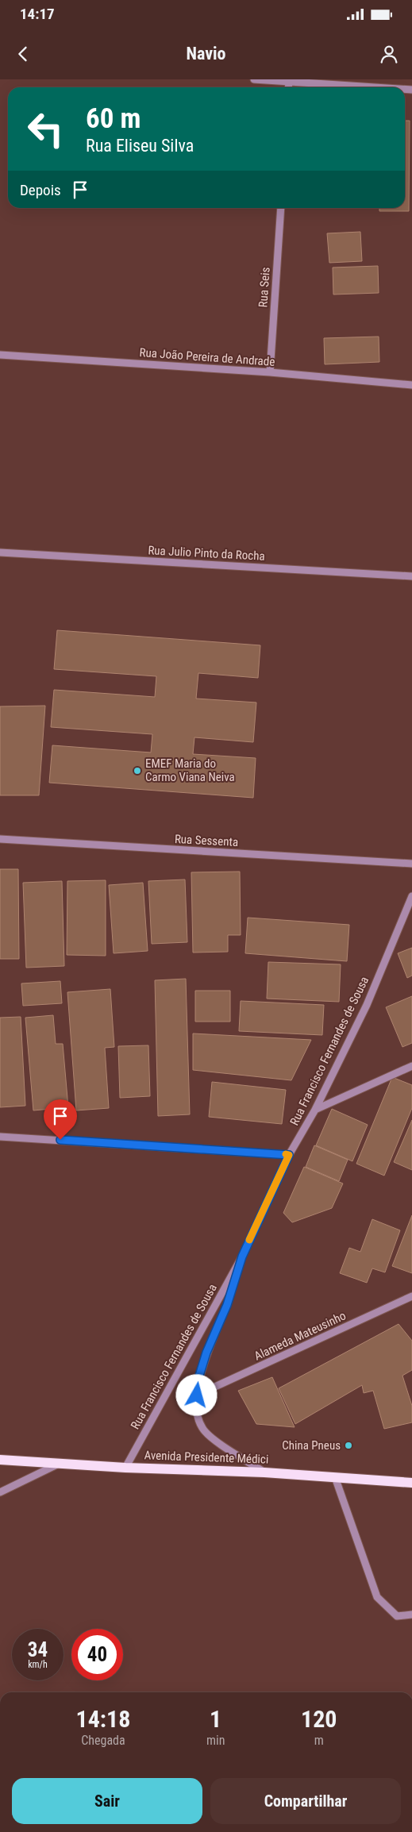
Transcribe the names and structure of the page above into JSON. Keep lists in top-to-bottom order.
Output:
{
  "streets": {
    "main road": ["Avenida Presidente Médici"],
    "street": [
      "Rua Seis",
      "Rua João Pereira de Andrade",
      "Rua Julio Pinto da Rocha",
      "Rua Sessenta",
      "Rua Francisco Fernandes de Sousa",
      "Alameda Mateusinho"
    ]
  },
  "crossings": [
    ["Rua Seis", "Rua João Pereira de Andrade"],
    ["Rua Francisco Fernandes de Sousa", "Alameda Mateusinho"],
    ["Rua Francisco Fernandes de Sousa", "Avenida Presidente Médici"]
  ],
  "places": ["EMEF Maria do Carmo Viana Neiva", "China Pneus"],
  "page": {
    "status": "14:17",
    "header": "Navio",
    "turn": ["60 m", "Rua Eliseu Silva"],
    "then": "Depois",
    "speed": "34 km/h",
    "limit": "40",
    "eta": [
      "14:18",
      "Chegada",
      "1",
      "min",
      "120",
      "m"
    ],
    "buttons": ["Sair", "Compartilhar"]
  }
}
